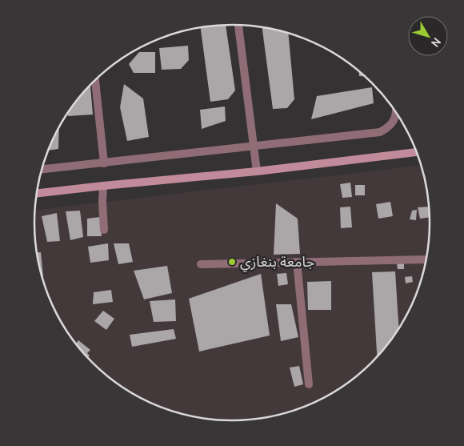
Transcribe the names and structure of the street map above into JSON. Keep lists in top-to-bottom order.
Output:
{
  "places": ["جامعة بنغازي"],
  "north": "bottom right"
}
